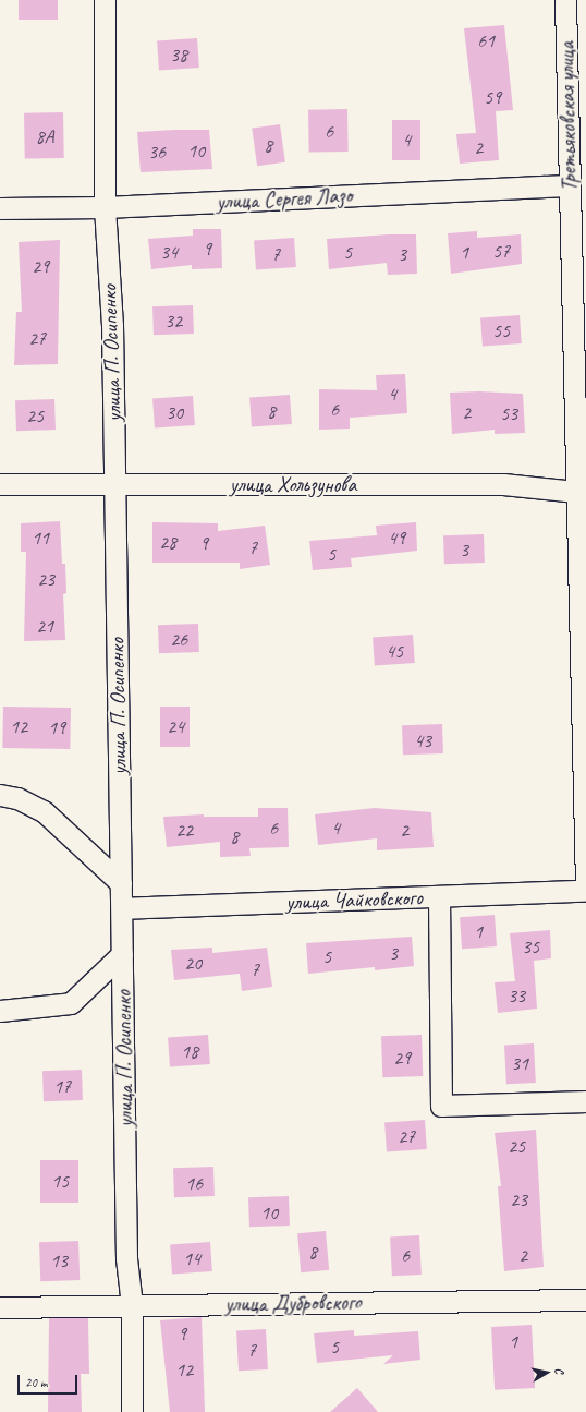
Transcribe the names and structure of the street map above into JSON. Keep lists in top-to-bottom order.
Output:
{
  "streets": {
    "street": [
      "Третьяковская улица",
      "улица Сергея Лазо",
      "улица П. Осипенко",
      "улица Хользунова",
      "улица Чайковского",
      "улица Дубровского"
    ]
  },
  "crossings": [
    ["Третьяковская улица", "улица Сергея Лазо"],
    ["Третьяковская улица", "улица Хользунова"],
    ["Третьяковская улица", "улица Чайковского"],
    ["улица Сергея Лазо", "улица П. Осипенко"],
    ["улица П. Осипенко", "улица Хользунова"],
    ["улица П. Осипенко", "улица Чайковского"],
    ["улица П. Осипенко", "улица Дубровского"]
  ],
  "house_numbers": [
    "61",
    "38",
    "59",
    "6",
    "8А",
    "4",
    "8",
    "2",
    "10",
    "36",
    "9",
    "57",
    "34",
    "5",
    "1",
    "7",
    "3",
    "29",
    "32",
    "55",
    "27",
    "4",
    "6",
    "8",
    "30",
    "2",
    "53",
    "25",
    "11",
    "49",
    "28",
    "9",
    "7",
    "3",
    "5",
    "23",
    "21",
    "26",
    "45",
    "12",
    "24",
    "19",
    "43",
    "6",
    "4",
    "22",
    "2",
    "8",
    "1",
    "35",
    "3",
    "5",
    "20",
    "7",
    "33",
    "18",
    "29",
    "31",
    "17",
    "27",
    "25",
    "15",
    "16",
    "23",
    "10",
    "8",
    "6",
    "2",
    "14",
    "13",
    "9",
    "1",
    "5",
    "7",
    "12"
  ],
  "scale_bar": "20 m",
  "north": "right"
}
